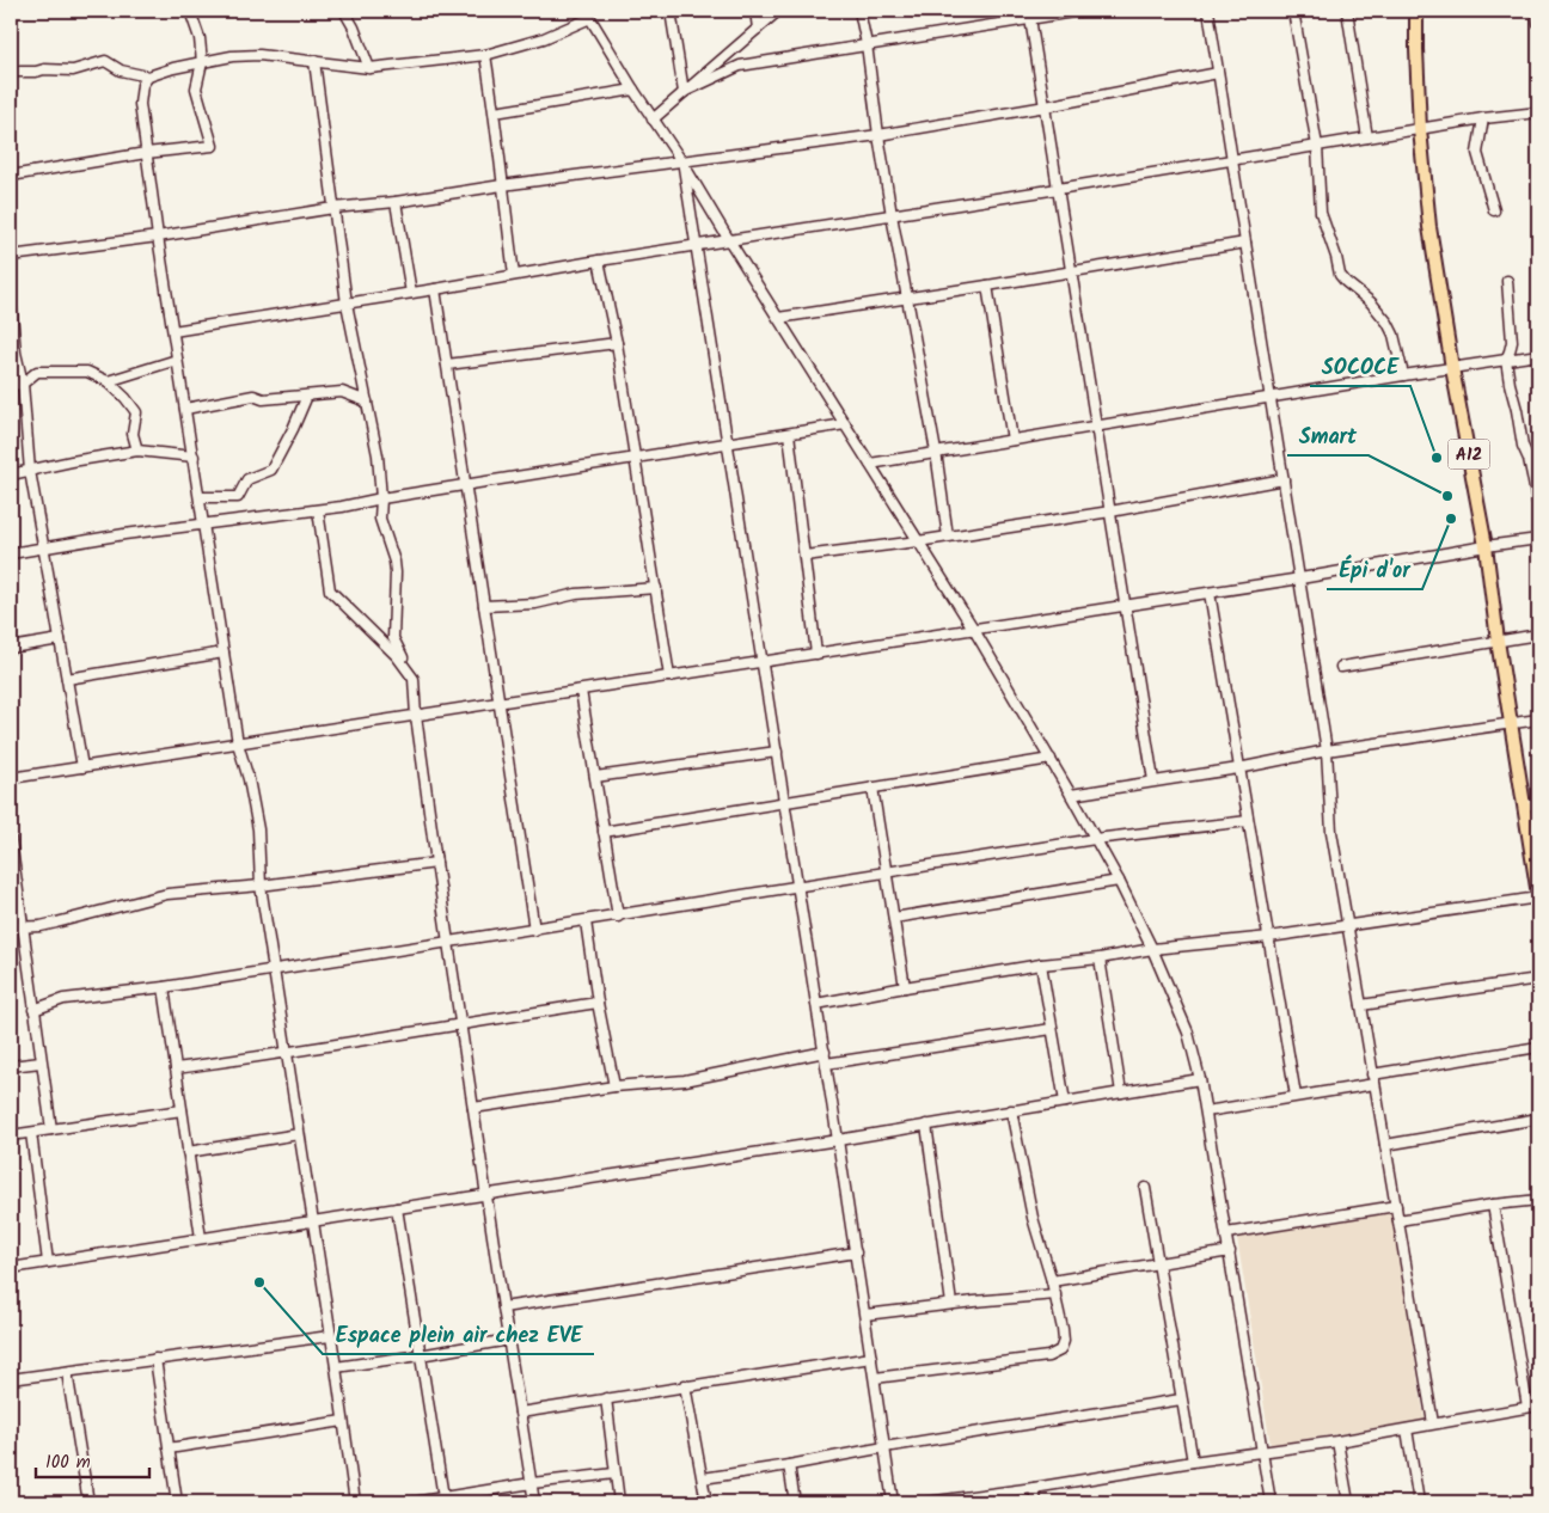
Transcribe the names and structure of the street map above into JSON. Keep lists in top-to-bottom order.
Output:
{
  "streets": {
    "main road": ["A12"]
  },
  "places": [
    "SOCOCE",
    "Smart",
    "Épi d'or",
    "Espace plein air chez EVE"
  ],
  "scale_bar": "100 m"
}
